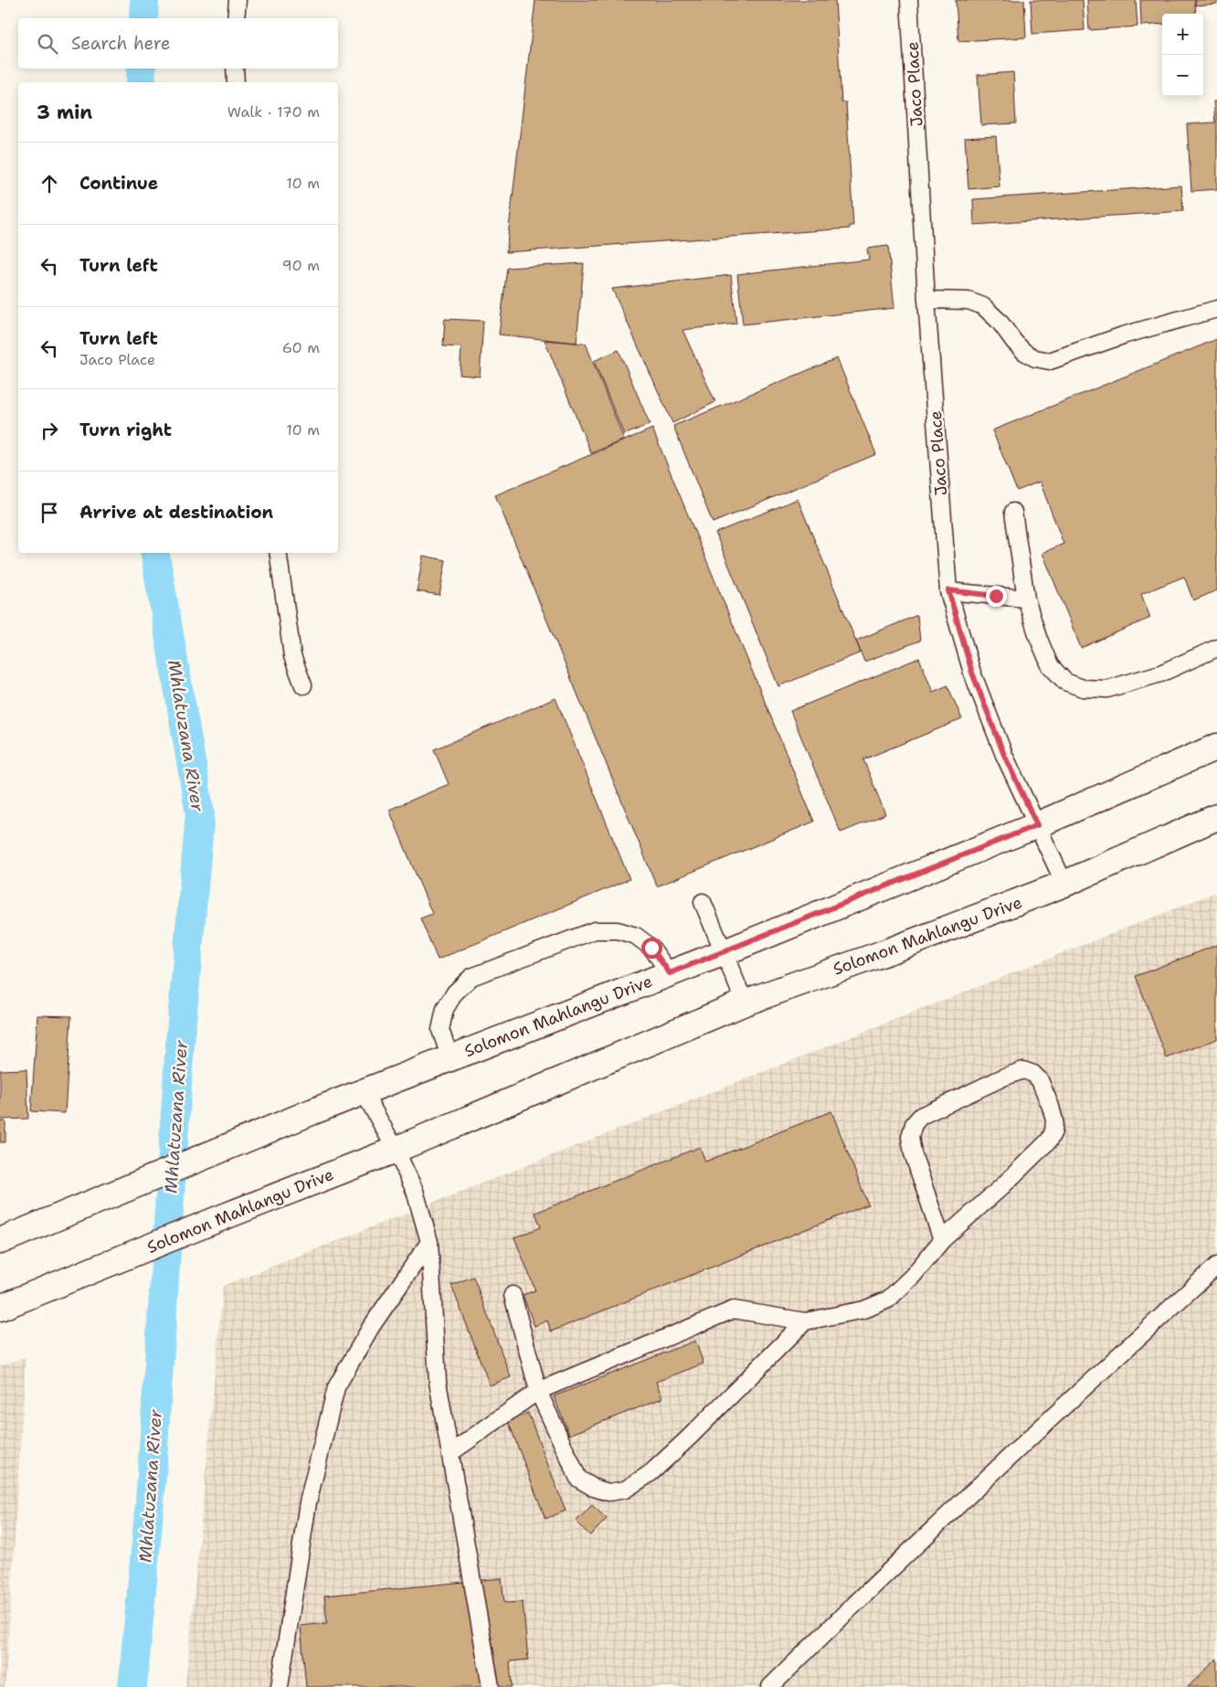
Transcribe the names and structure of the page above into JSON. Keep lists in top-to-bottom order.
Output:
{
  "streets": {
    "main road": ["Solomon Mahlangu Drive"],
    "lane": ["Jaco Place"]
  },
  "crossings": [
    ["Jaco Place", "Solomon Mahlangu Drive"]
  ],
  "water": ["Mhlatuzana River"],
  "page": {
    "map_buttons": ["+", "−"],
    "search": "Search here",
    "heading": ["3 min", "Walk · 170 m"],
    "list": [
      ["Continue", "10 m"],
      ["Turn left", "90 m"],
      ["Turn left", "Jaco Place", "60 m"],
      ["Turn right", "10 m"],
      "Arrive at destination"
    ]
  }
}
